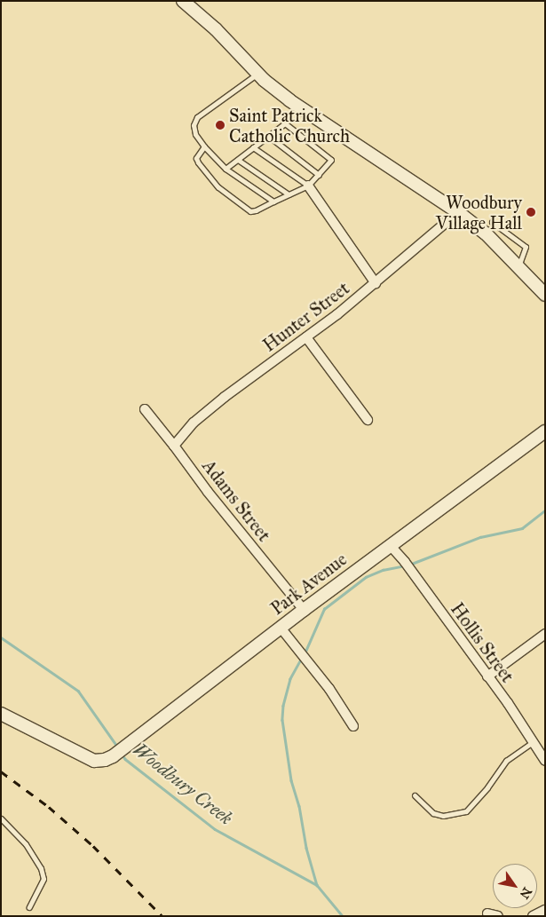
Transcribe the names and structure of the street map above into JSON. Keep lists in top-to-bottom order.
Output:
{
  "streets": {
    "street": [
      "Hunter Street",
      "Adams Street",
      "Park Avenue",
      "Hollis Street"
    ]
  },
  "crossings": [
    ["Hunter Street", "Adams Street"],
    ["Adams Street", "Park Avenue"],
    ["Park Avenue", "Hollis Street"]
  ],
  "water": ["Woodbury Creek"],
  "places": ["Saint Patrick Catholic Church", "Woodbury Village Hall"],
  "north": "bottom right"
}
